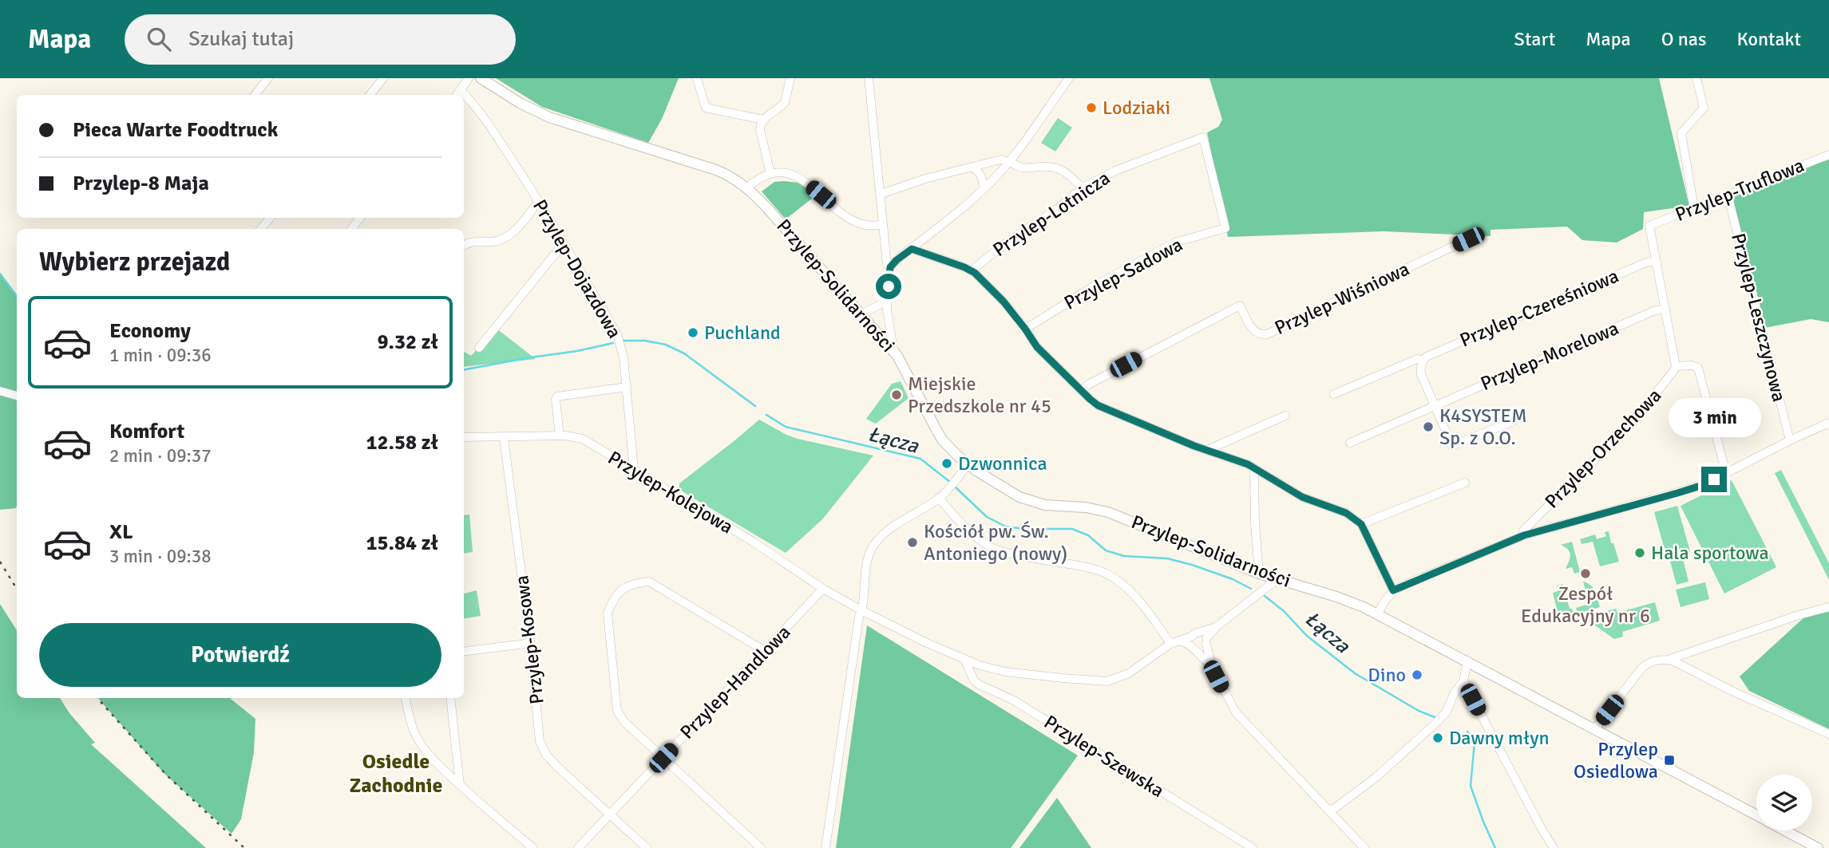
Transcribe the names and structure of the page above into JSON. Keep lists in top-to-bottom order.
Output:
{
  "streets": {
    "main road": ["Przylep-Solidarności"],
    "street": [
      "Przylep-Truflowa",
      "Przylep-Lotnicza",
      "Przylep-Dojazdowa",
      "Przylep-Sadowa",
      "Przylep-Wiśniowa",
      "Przylep-Czereśniowa",
      "Przylep-Leszczynowa",
      "Przylep-Morelowa",
      "Przylep-Orzechowa",
      "Przylep-Kolejowa",
      "Przylep-Kosowa",
      "Przylep-Handlowa",
      "Przylep-Szewska"
    ]
  },
  "crossings": [
    ["Przylep-Truflowa", "Przylep-Czereśniowa"],
    ["Przylep-Truflowa", "Przylep-Leszczynowa"],
    ["Przylep-Lotnicza", "Przylep-Sadowa"],
    ["Przylep-Dojazdowa", "Przylep-Kolejowa"],
    ["Przylep-Kolejowa", "Przylep-Kosowa"],
    ["Przylep-Kolejowa", "Przylep-Handlowa"],
    ["Przylep-Kosowa", "Przylep-Handlowa"]
  ],
  "districts": ["Osiedle Zachodnie"],
  "water": ["Łącza"],
  "places": {
    "other": [
      "Lodziaki",
      "Puchland",
      "Miejskie Przedszkole nr 45",
      "K4SYSTEM Sp. z O.O.",
      "Dzwonnica",
      "Kościół pw. Św. Antoniego (nowy)",
      "Hala sportowa",
      "Zespół Edukacyjny nr 6",
      "Dino",
      "Dawny młyn"
    ],
    "transit": ["Przylep Osiedlowa"]
  },
  "page": {
    "header": "Mapa",
    "search": "Szukaj tutaj",
    "nav": [
      "Start",
      "Mapa",
      "O nas",
      "Kontakt"
    ],
    "banner": ["Pieca Warte Foodtruck", "Przylep-8 Maja"],
    "heading": "Wybierz przejazd",
    "list": [
      {
        "name": "Economy",
        "note": "1 min · 09:36",
        "value": "9.32 zł"
      },
      {
        "name": "Komfort",
        "note": "2 min · 09:37",
        "value": "12.58 zł"
      },
      {
        "name": "XL",
        "note": "3 min · 09:38",
        "value": "15.84 zł"
      }
    ],
    "bubble": "3 min",
    "buttons": "Potwierdź"
  }
}
